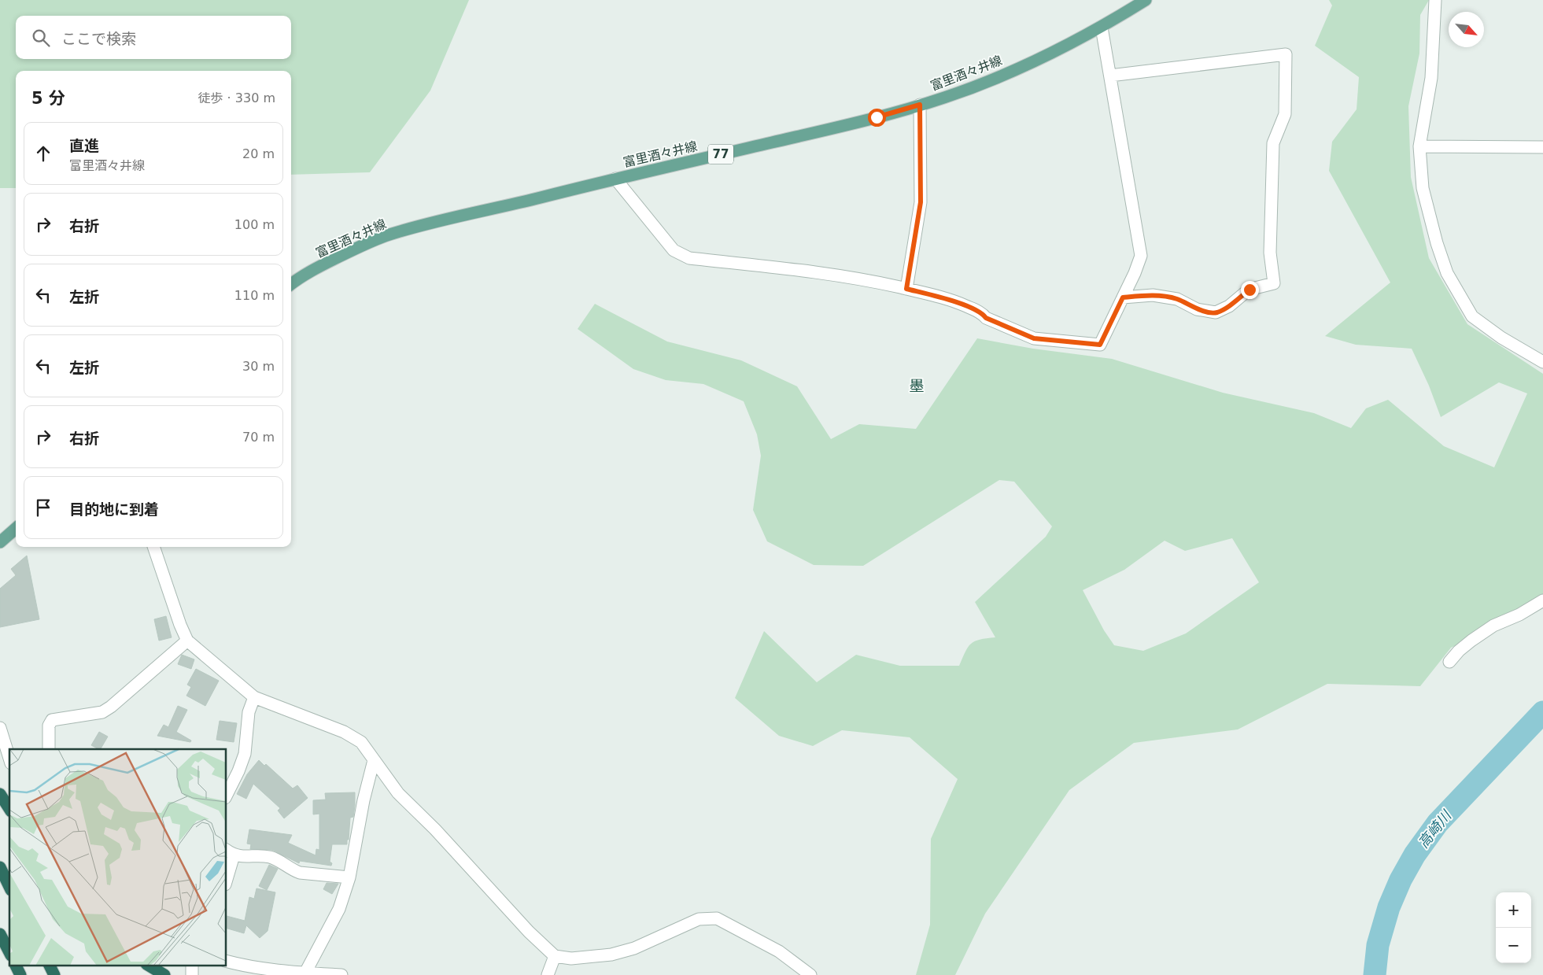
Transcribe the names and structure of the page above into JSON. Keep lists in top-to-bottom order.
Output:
{
  "streets": {
    "main road": ["富里酒々井線", "77"]
  },
  "districts": ["墨"],
  "water": ["高崎川"],
  "north": "bottom right",
  "page": {
    "search": "ここで検索",
    "heading": ["5 分", "徒歩 · 330 m"],
    "list": [
      ["直進", "富里酒々井線", "20 m"],
      ["右折", "100 m"],
      ["左折", "110 m"],
      ["左折", "30 m"],
      ["右折", "70 m"],
      "目的地に到着"
    ],
    "map_buttons": ["+", "−"]
  }
}
